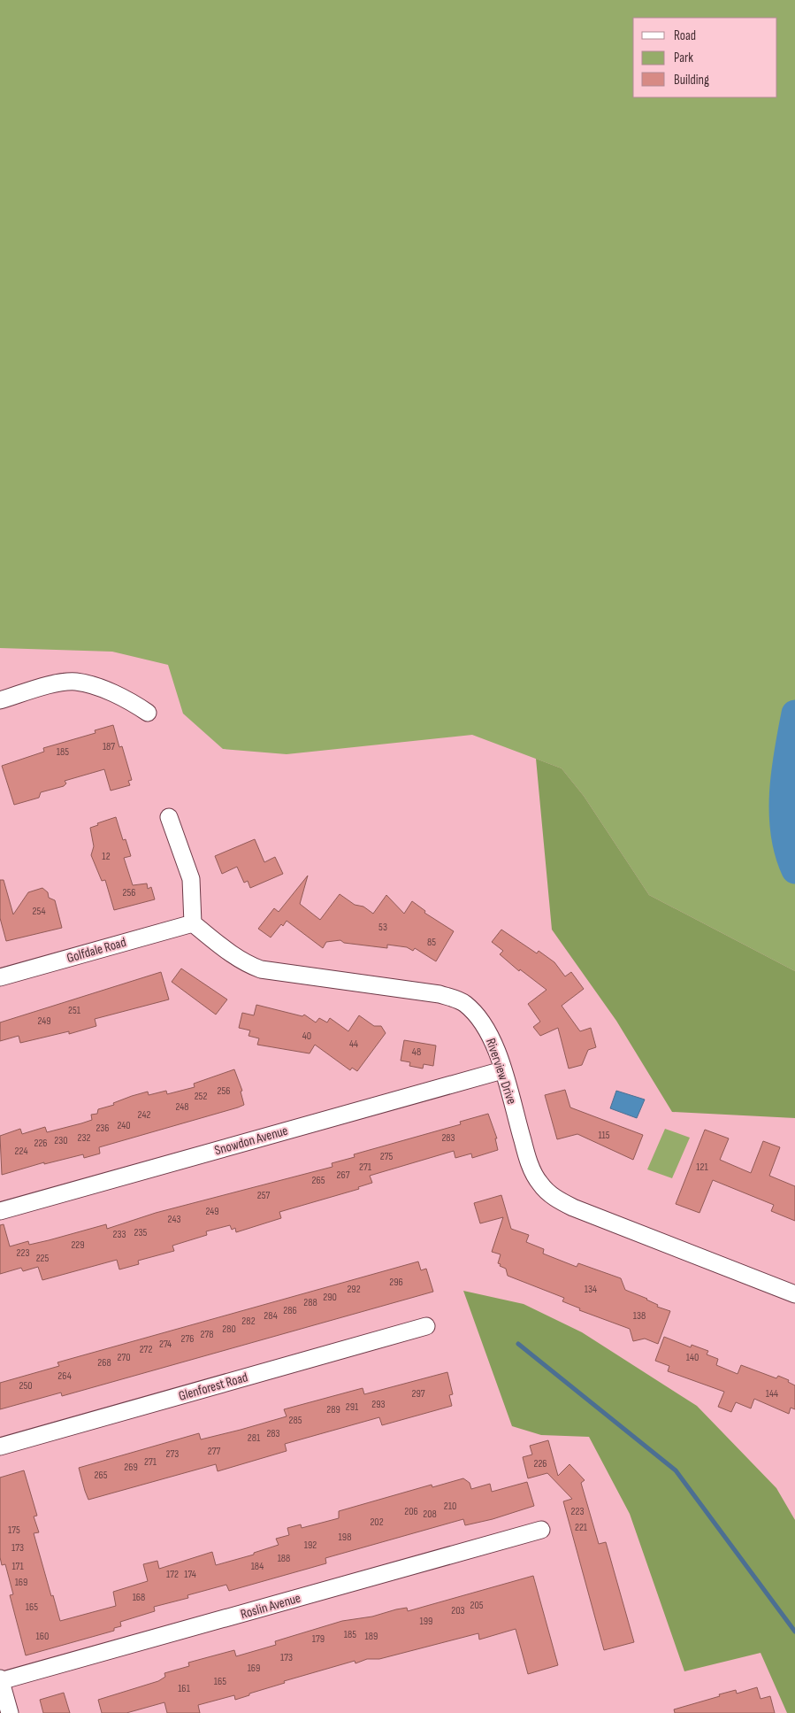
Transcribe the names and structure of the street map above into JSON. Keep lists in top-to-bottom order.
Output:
{
  "streets": {
    "street": [
      "Golfdale Road",
      "Riverview Drive",
      "Snowdon Avenue",
      "Glenforest Road",
      "Roslin Avenue"
    ]
  },
  "crossings": [
    ["Golfdale Road", "Riverview Drive"],
    ["Riverview Drive", "Snowdon Avenue"]
  ],
  "house_numbers": [
    "187",
    "185",
    "12",
    "256",
    "254",
    "53",
    "85",
    "251",
    "249",
    "40",
    "44",
    "48",
    "256",
    "252",
    "248",
    "242",
    "240",
    "236",
    "115",
    "232",
    "283",
    "230",
    "226",
    "224",
    "275",
    "271",
    "121",
    "267",
    "265",
    "257",
    "249",
    "243",
    "235",
    "233",
    "229",
    "223",
    "225",
    "296",
    "292",
    "134",
    "290",
    "288",
    "286",
    "284",
    "138",
    "282",
    "280",
    "278",
    "276",
    "274",
    "272",
    "270",
    "140",
    "268",
    "264",
    "250",
    "297",
    "144",
    "293",
    "291",
    "289",
    "285",
    "283",
    "281",
    "277",
    "273",
    "271",
    "226",
    "269",
    "265",
    "210",
    "206",
    "223",
    "208",
    "202",
    "221",
    "175",
    "198",
    "192",
    "173",
    "188",
    "171",
    "184",
    "172",
    "174",
    "169",
    "168",
    "205",
    "165",
    "203",
    "199",
    "185",
    "160",
    "189",
    "179",
    "173",
    "169",
    "165",
    "161"
  ],
  "legend": ["Road", "Park", "Building"]
}
